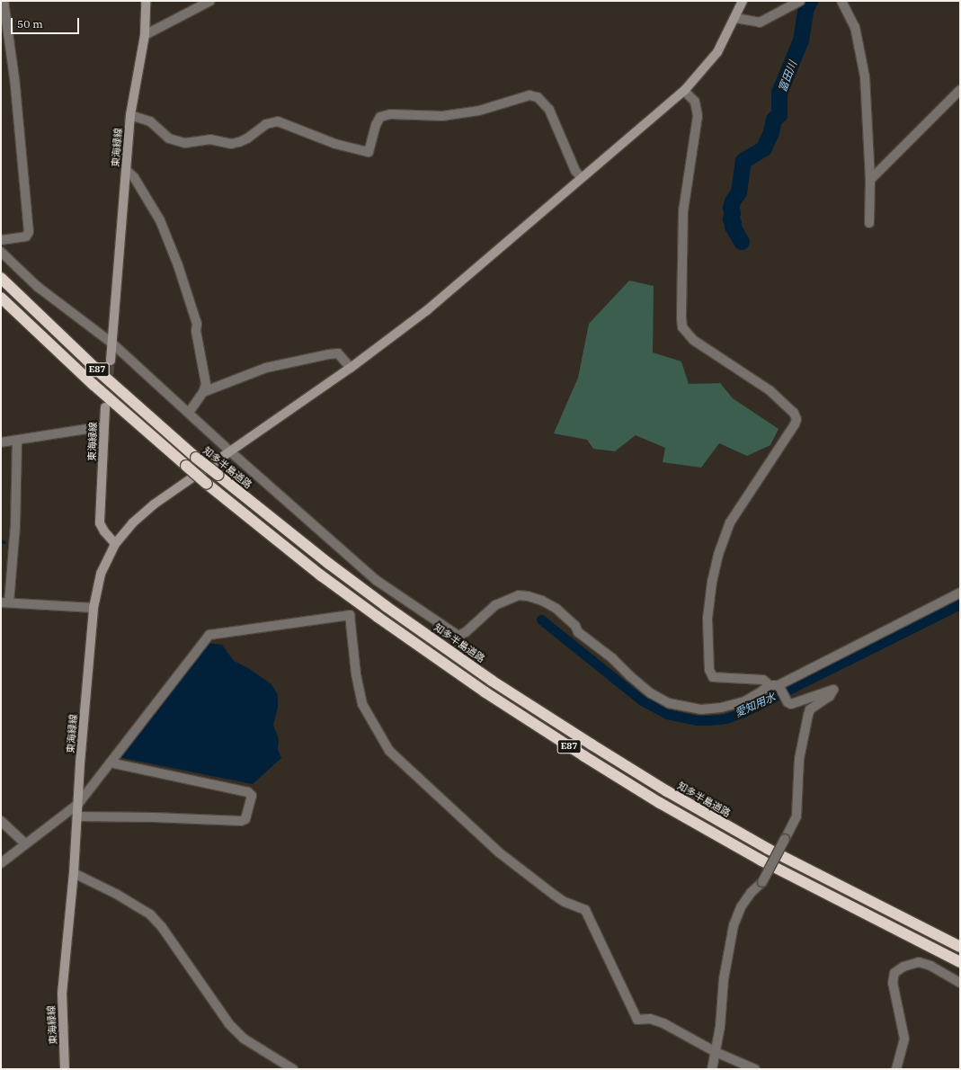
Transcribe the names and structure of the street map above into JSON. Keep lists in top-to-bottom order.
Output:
{
  "streets": {
    "highway": ["E87", "知多半島道路"],
    "main road": ["東海緑線"]
  },
  "water": ["富田川", "愛知用水"],
  "scale_bar": "50 m"
}
